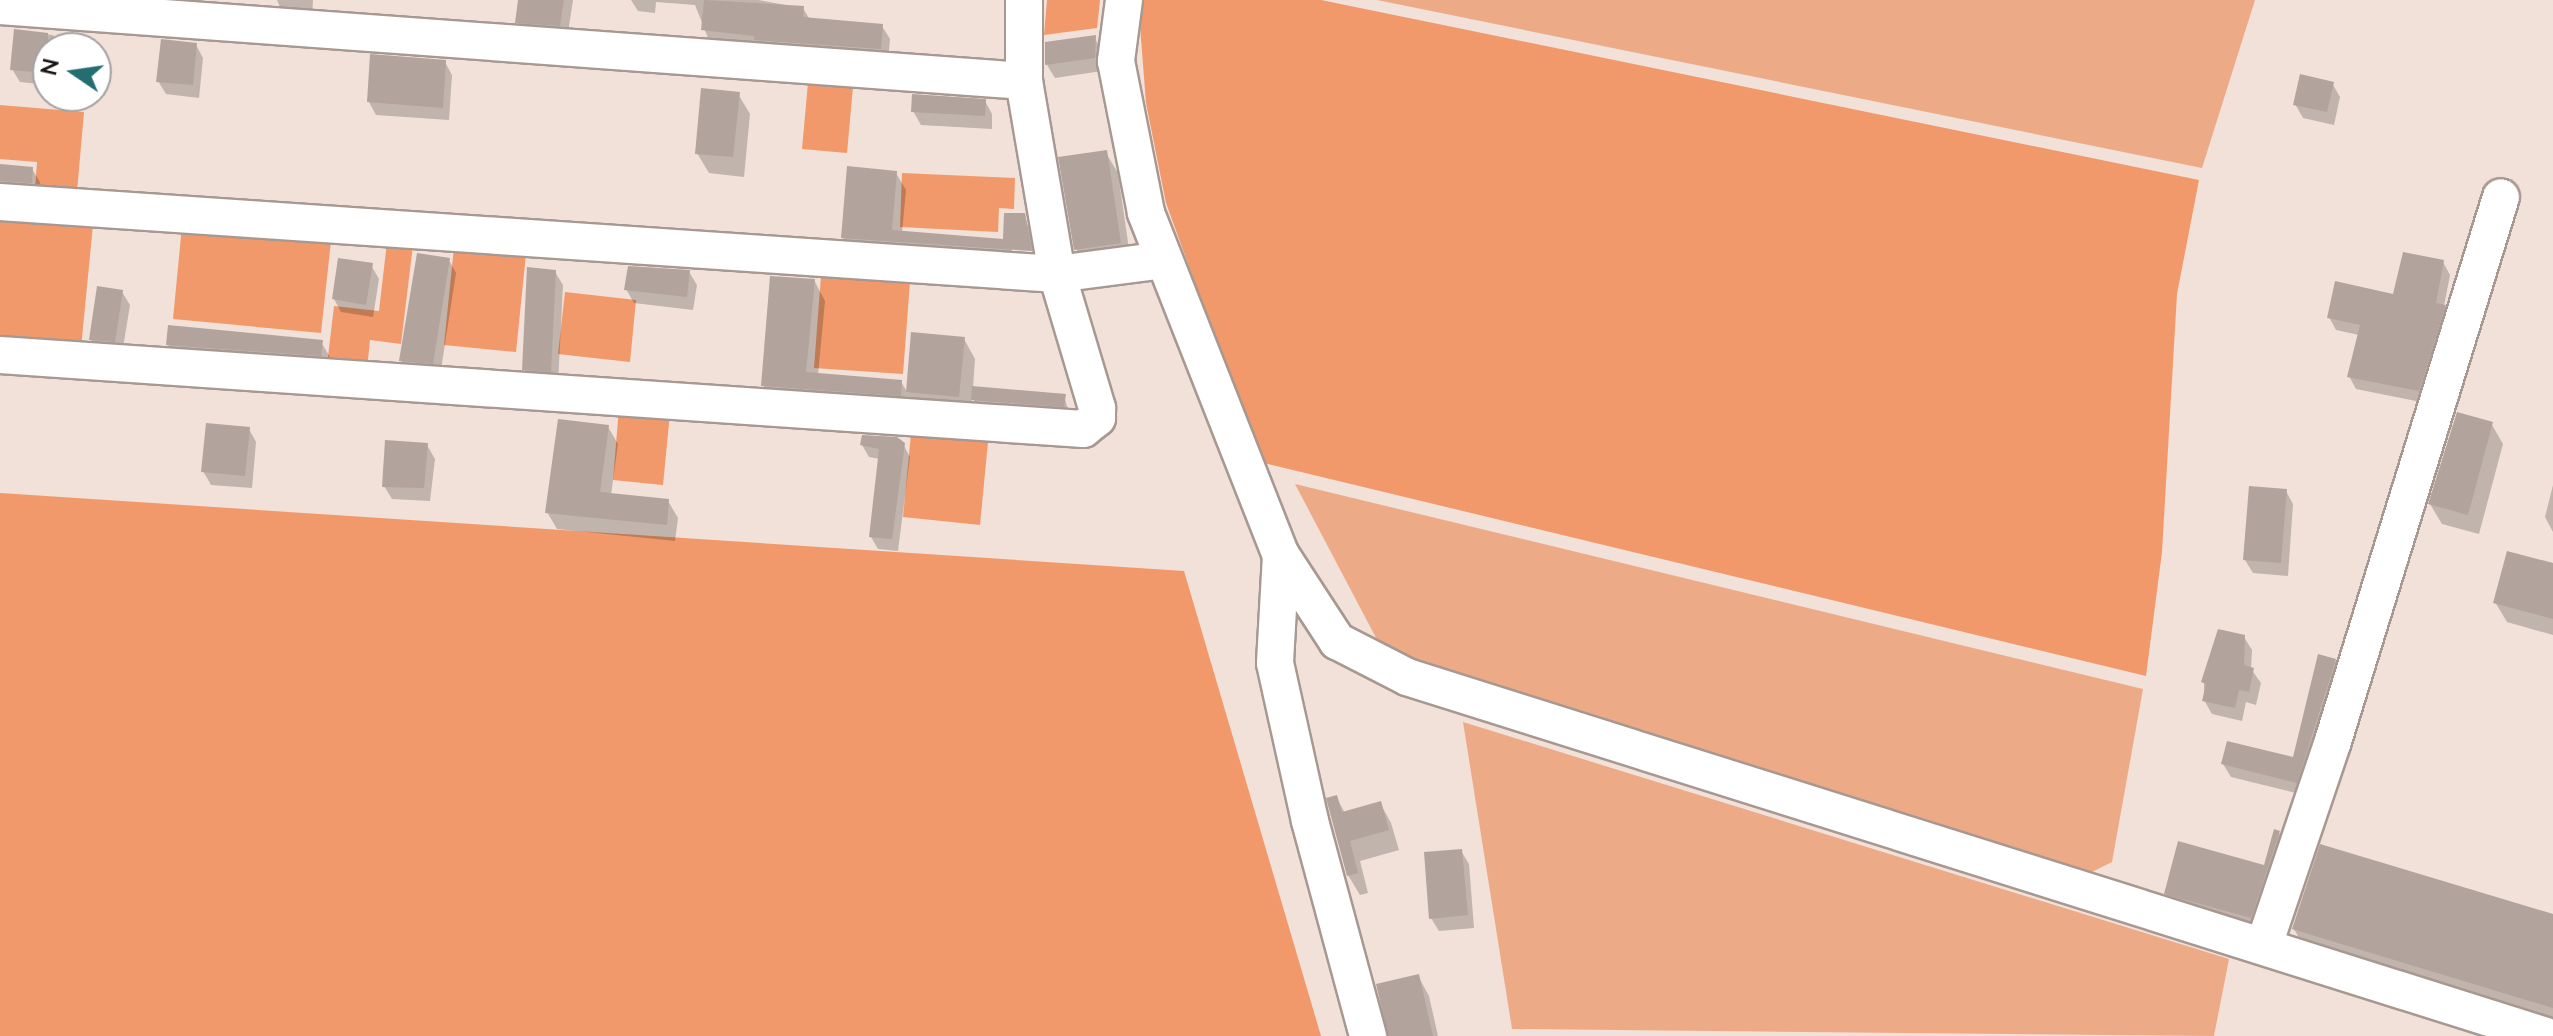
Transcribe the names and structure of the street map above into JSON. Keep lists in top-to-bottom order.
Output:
{
  "north": "left"
}
